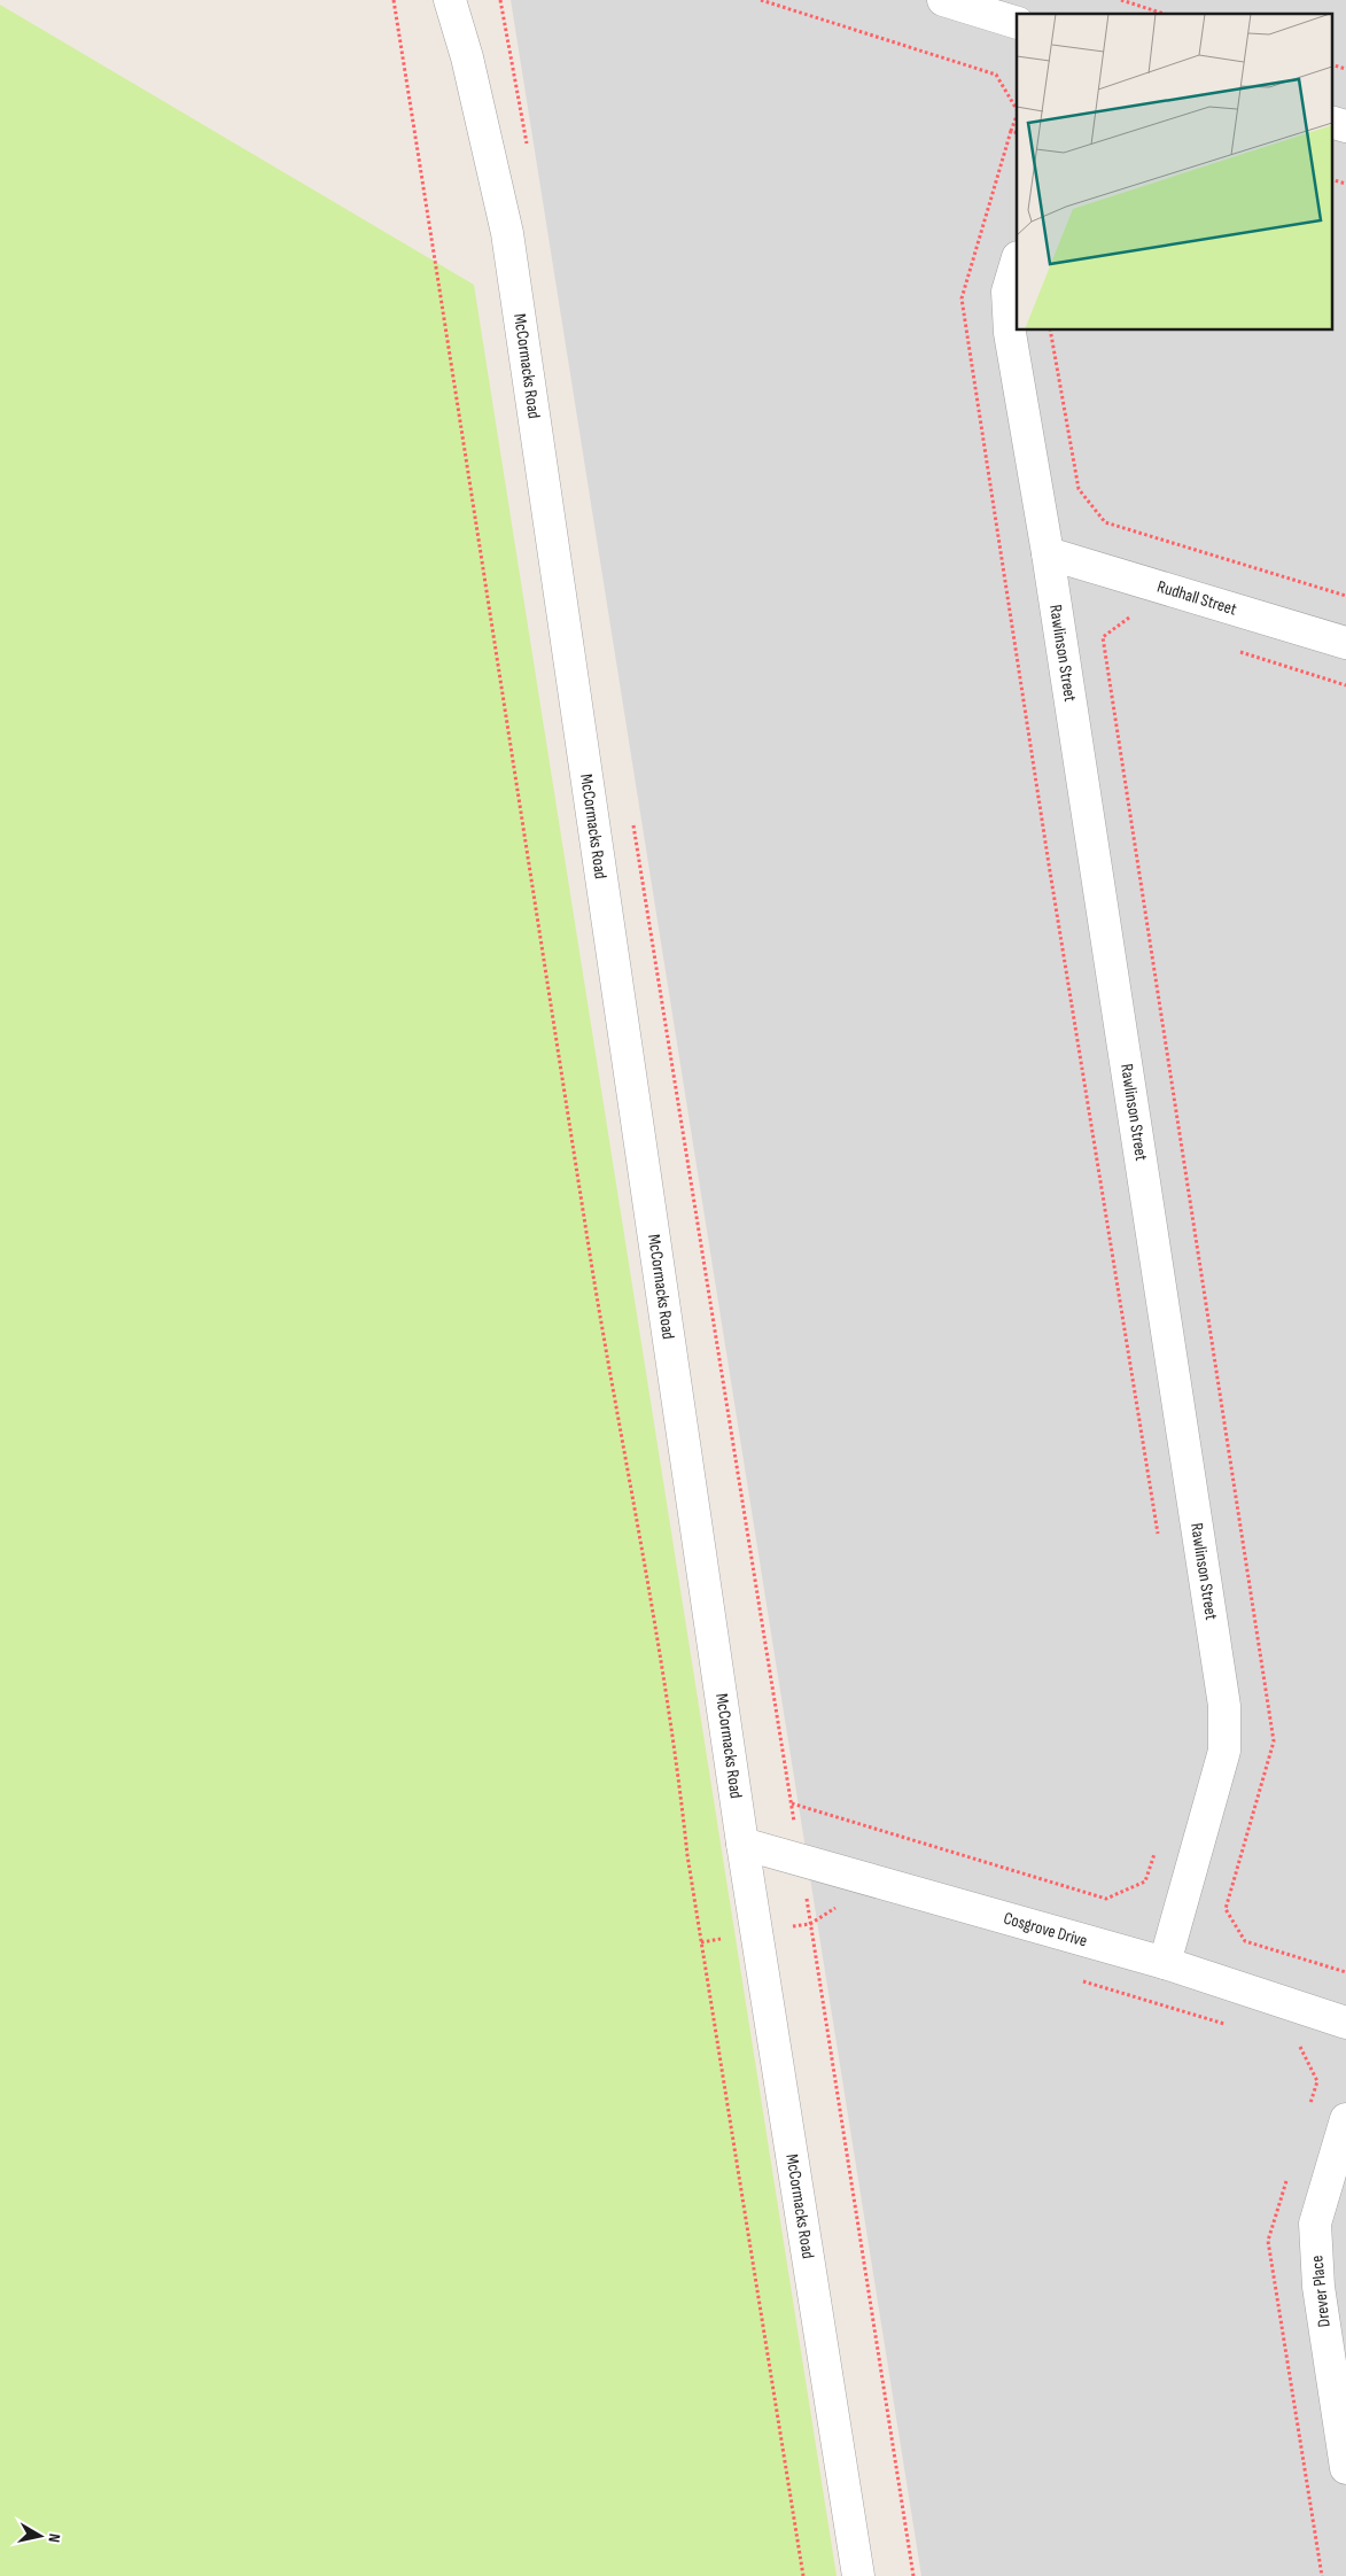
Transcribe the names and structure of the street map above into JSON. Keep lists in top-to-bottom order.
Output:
{
  "streets": {
    "street": [
      "McCormacks Road",
      "Rudhall Street",
      "Rawlinson Street",
      "Cosgrove Drive",
      "Drever Place"
    ]
  },
  "crossings": [
    ["McCormacks Road", "Cosgrove Drive"],
    ["Rudhall Street", "Rawlinson Street"],
    ["Rawlinson Street", "Cosgrove Drive"]
  ],
  "north": "right"
}
